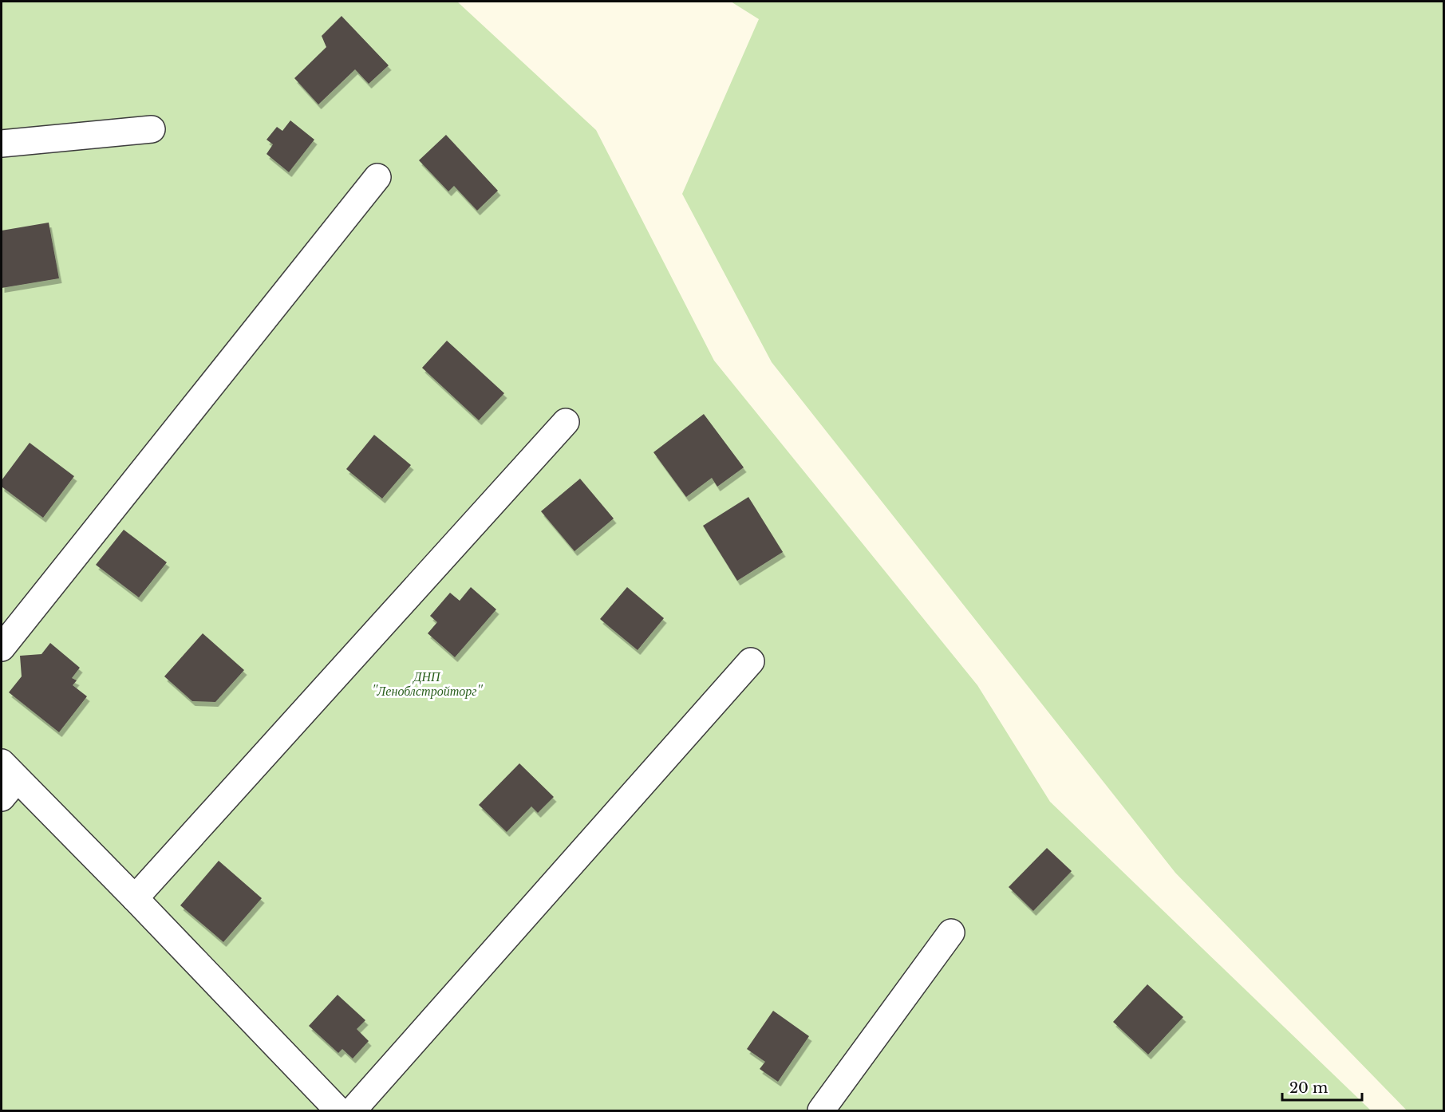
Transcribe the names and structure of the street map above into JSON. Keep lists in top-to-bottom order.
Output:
{
  "parks": ["ДНП ''Леноблстройторг''"],
  "scale_bar": "20 m"
}
